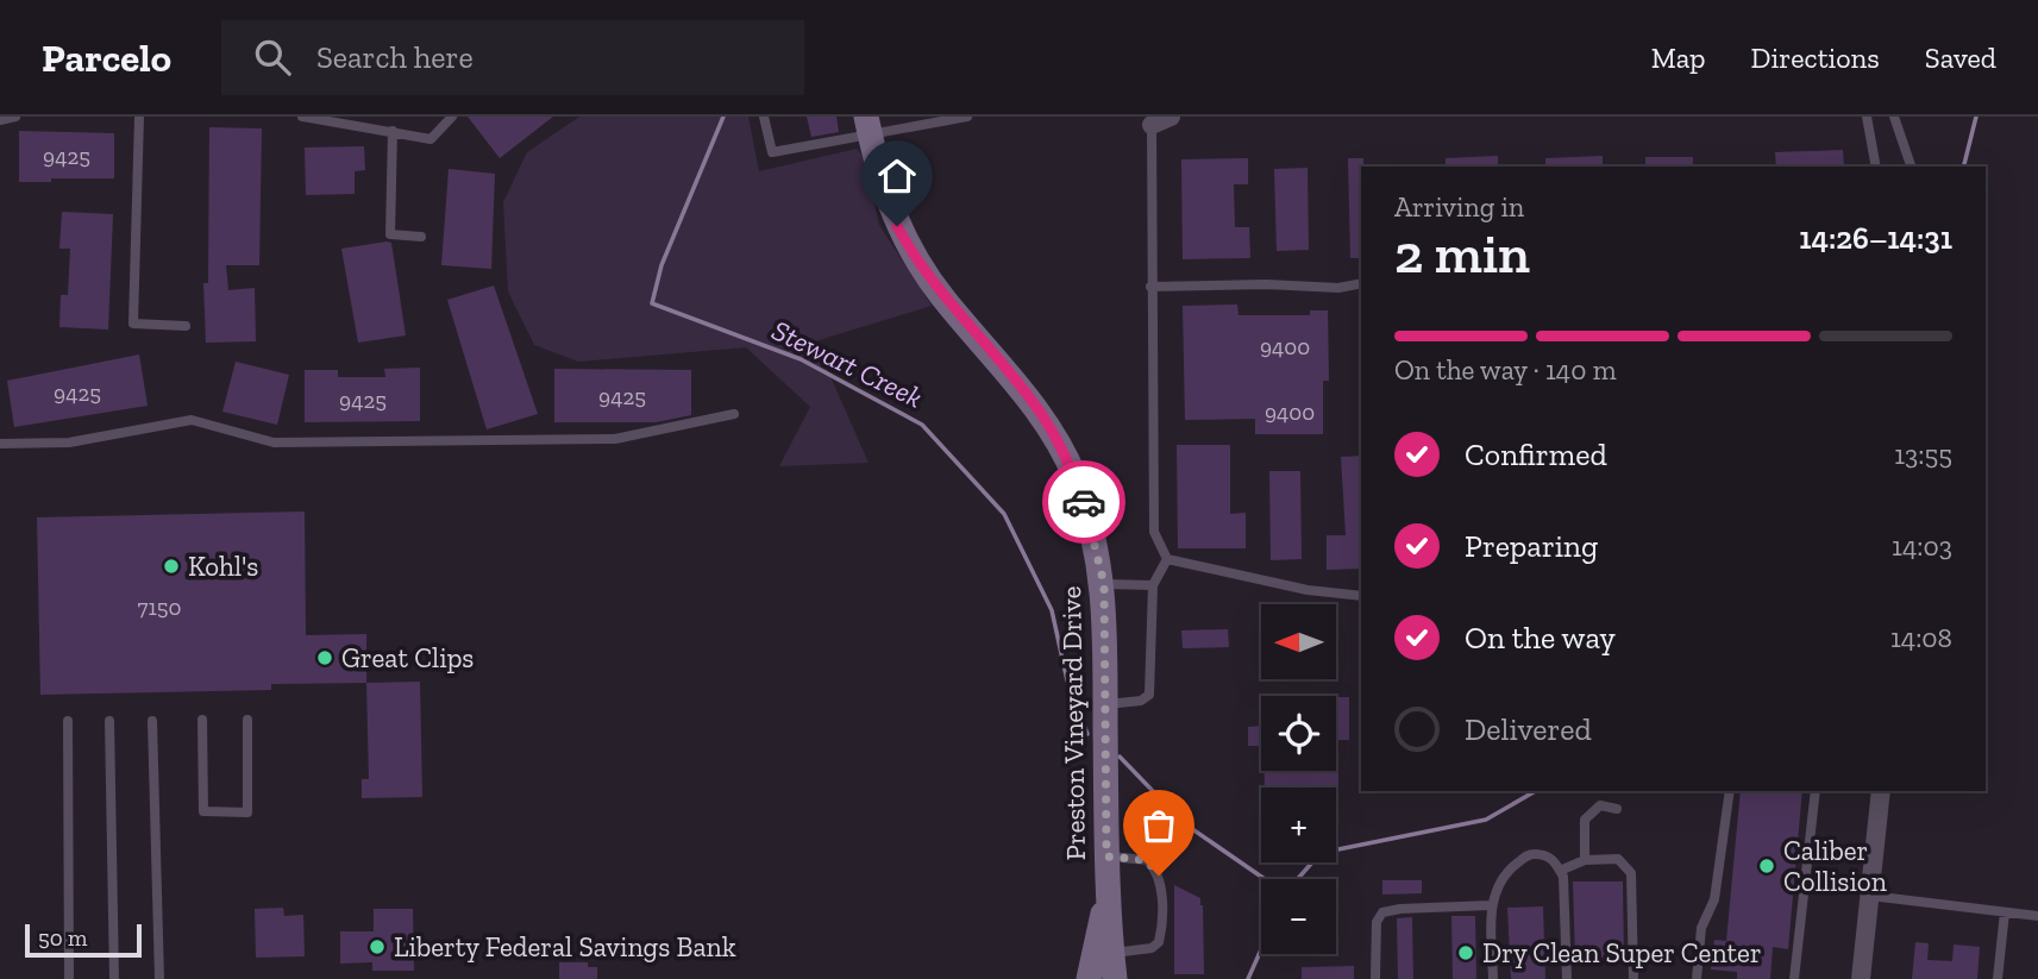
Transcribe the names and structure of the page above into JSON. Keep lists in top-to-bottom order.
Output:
{
  "streets": {
    "street": ["Preston Vineyard Drive"]
  },
  "water": ["Stewart Creek"],
  "places": [
    "Kohl's",
    "Great Clips",
    "Caliber Collision",
    "Liberty Federal Savings Bank",
    "Dry Clean Super Center"
  ],
  "house_numbers": [
    "9425",
    "9400",
    "9425",
    "9425",
    "9425",
    "9400",
    "7150"
  ],
  "scale_bar": "50 m",
  "north": "left",
  "page": {
    "header": "Parcelo",
    "search": "Search here",
    "nav": ["Map", "Directions", "Saved"],
    "heading": ["2 min", "Arriving in", "14:26–14:31"],
    "bar": "On the way · 140 m",
    "list": [
      ["Confirmed", "13:55"],
      ["Preparing", "14:03"],
      ["On the way", "14:08"],
      "Delivered"
    ],
    "map_buttons": ["+", "−"],
    "scale": "50 m"
  }
}
